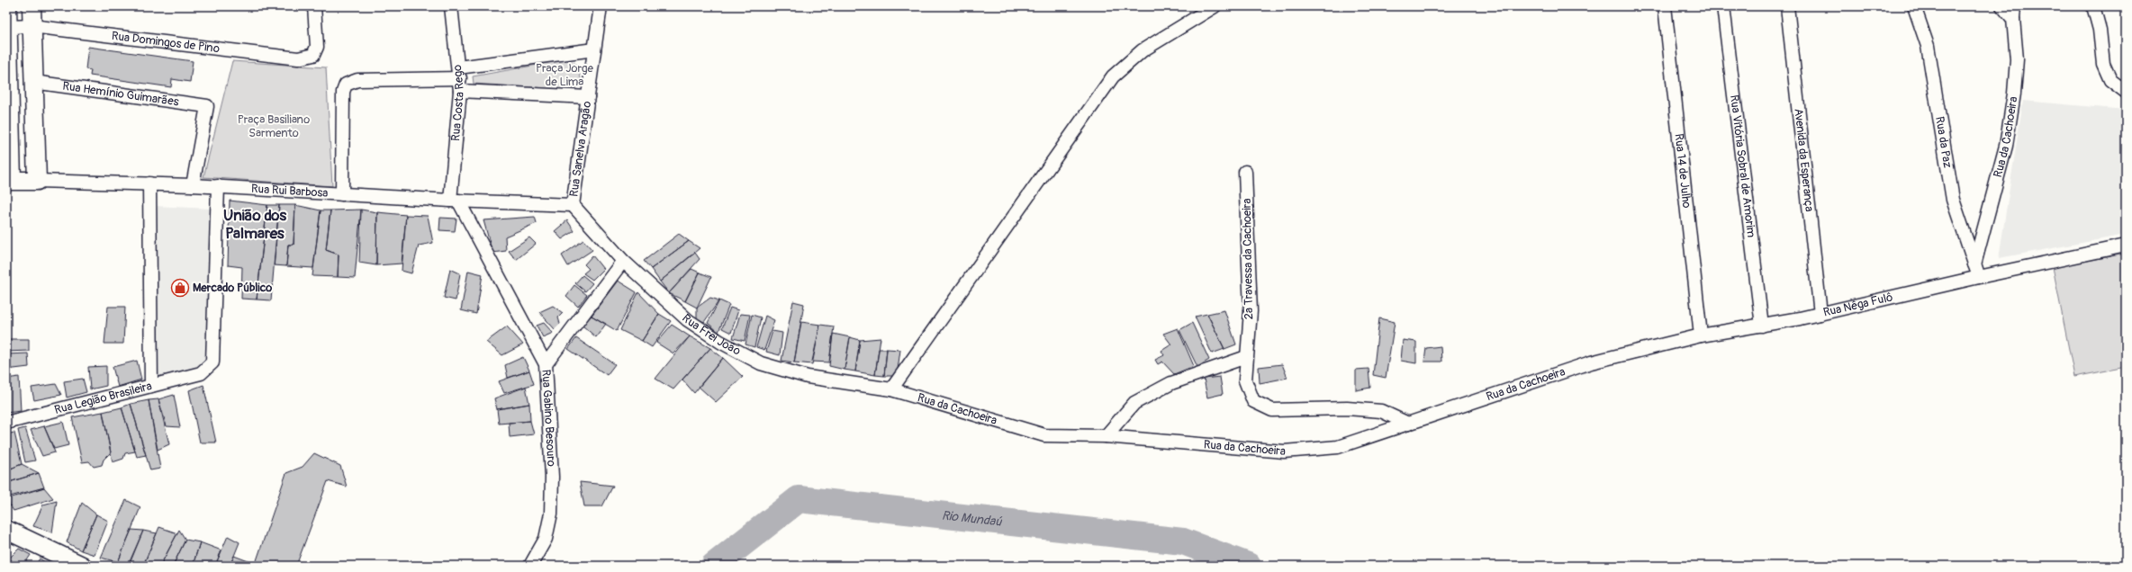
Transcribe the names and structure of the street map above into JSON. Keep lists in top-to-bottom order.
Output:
{
  "streets": {
    "main road": ["Rua Rui Barbosa"],
    "street": [
      "Rua Domingos de Pino",
      "Rua Hemínio Guimarães",
      "Rua Costa Rego",
      "Rua da Cachoeira",
      "Rua da Paz",
      "Rua Sanelva Aragão",
      "Avenida da Esperança",
      "Rua Vitória Sobral de Amorim",
      "Rua 14 de Julho",
      "2ª Travessa da Cachoeira",
      "Rua Nêga Fulô",
      "Rua Frei João",
      "Rua Legião Brasileira",
      "Rua Gabino Besouro"
    ]
  },
  "crossings": [
    ["Rua Hemínio Guimarães", "Rua Rui Barbosa"],
    ["Rua Costa Rego", "Rua Rui Barbosa"],
    ["Rua Costa Rego", "Rua Gabino Besouro"],
    ["Rua da Cachoeira", "Rua da Paz"],
    ["Rua da Cachoeira", "2ª Travessa da Cachoeira"],
    ["Rua da Cachoeira", "Rua Nêga Fulô"],
    ["Rua da Cachoeira", "Rua Frei João"],
    ["Rua da Paz", "Rua Nêga Fulô"],
    ["Rua Sanelva Aragão", "Rua Rui Barbosa"],
    ["Rua Sanelva Aragão", "Rua Frei João"],
    ["Avenida da Esperança", "Rua Nêga Fulô"],
    ["Rua Vitória Sobral de Amorim", "Rua Nêga Fulô"],
    ["Rua 14 de Julho", "Rua Nêga Fulô"],
    ["Rua Rui Barbosa", "Rua Frei João"],
    ["Rua Rui Barbosa", "Rua Legião Brasileira"],
    ["Rua Rui Barbosa", "Rua Gabino Besouro"]
  ],
  "districts": ["União dos Palmares"],
  "water": ["Rio Mundaú"],
  "parks": ["Praça Jorge de Lima", "Praça Basiliano Sarmento"],
  "places": {
    "shop": ["Mercado Público"]
  }
}
